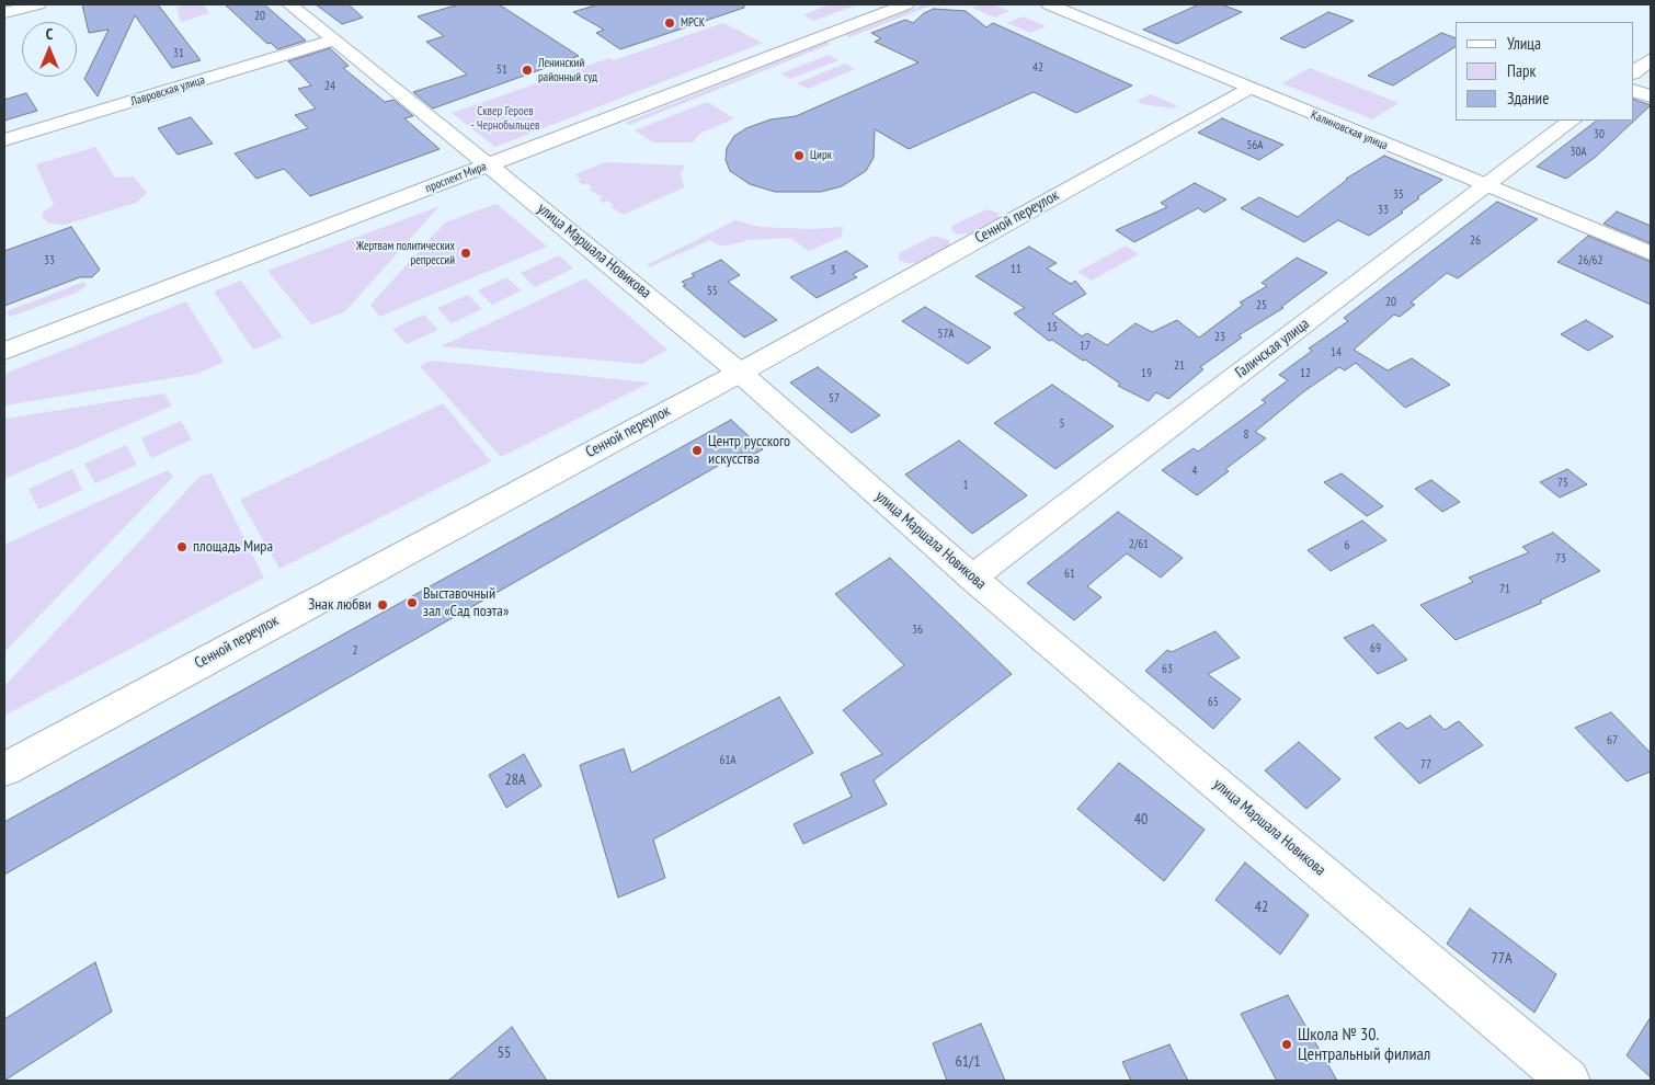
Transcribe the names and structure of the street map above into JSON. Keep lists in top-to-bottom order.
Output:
{
  "streets": {
    "main road": [
      "Лавровская улица",
      "Калиновская улица",
      "проспект Мира",
      "Сенной переулок",
      "улица Маршала Новикова",
      "Галичская улица"
    ]
  },
  "crossings": [
    ["Лавровская улица", "улица Маршала Новикова"],
    ["Калиновская улица", "Сенной переулок"],
    ["Калиновская улица", "Галичская улица"],
    ["проспект Мира", "улица Маршала Новикова"],
    ["Сенной переулок", "улица Маршала Новикова"],
    ["улица Маршала Новикова", "Галичская улица"]
  ],
  "parks": ["Сквер Героев - Чернобыльцев"],
  "places": [
    "МРСК",
    "Ленинский районный суд",
    "Цирк",
    "Жертвам политических репрессий",
    "Центр русского искусства",
    "площадь Мира",
    "Выставочный зал «Сад поэта»",
    "Знак любви",
    "Школа № 30. Центральный филиал"
  ],
  "house_numbers": [
    "20",
    "31",
    "42",
    "51",
    "24",
    "30",
    "56А",
    "30А",
    "35",
    "33",
    "26",
    "33",
    "26/62",
    "11",
    "3",
    "55",
    "20",
    "25",
    "15",
    "57А",
    "23",
    "17",
    "14",
    "21",
    "19",
    "12",
    "57",
    "5",
    "8",
    "4",
    "75",
    "1",
    "2/61",
    "6",
    "73",
    "61",
    "71",
    "36",
    "69",
    "2",
    "63",
    "65",
    "67",
    "61А",
    "77",
    "28А",
    "40",
    "42",
    "77А",
    "55",
    "61/1"
  ],
  "legend": ["Улица", "Парк", "Здание"],
  "north": "top"
}
